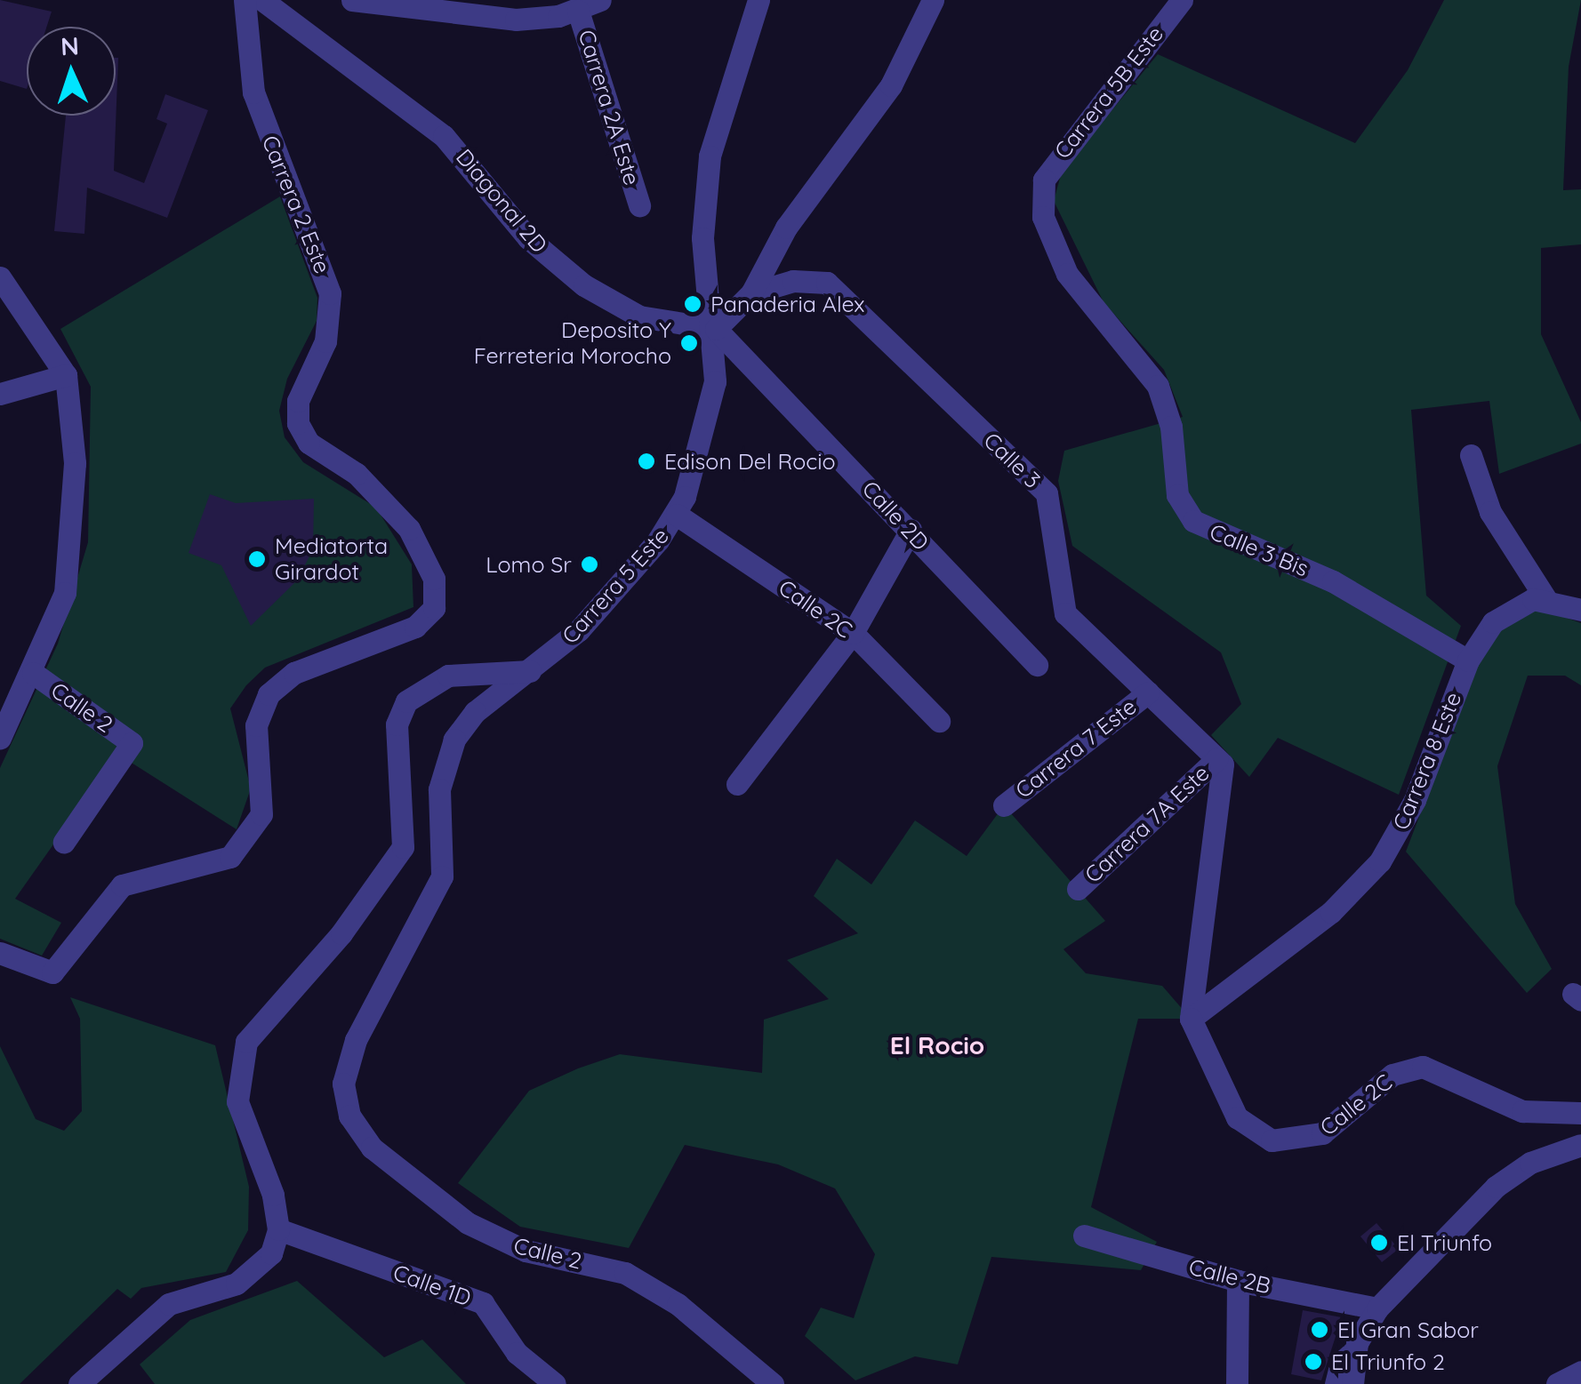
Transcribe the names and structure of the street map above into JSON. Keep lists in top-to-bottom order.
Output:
{
  "streets": {
    "street": [
      "Carrera 5B Este",
      "Carrera 2A Este",
      "Diagonal 2D",
      "Carrera 2 Este",
      "Calle 3",
      "Calle 2D",
      "Calle 3 Bis",
      "Carrera 5 Este",
      "Calle 2C",
      "Calle 2",
      "Carrera 7 Este",
      "Carrera 8 Este",
      "Carrera 7A Este",
      "Calle 2B",
      "Calle 1D"
    ]
  },
  "crossings": [
    ["Carrera 5B Este", "Calle 3 Bis"],
    ["Diagonal 2D", "Calle 2D"],
    ["Diagonal 2D", "Carrera 5 Este"],
    ["Calle 3", "Carrera 7 Este"],
    ["Calle 3", "Carrera 7A Este"],
    ["Calle 2D", "Carrera 5 Este"],
    ["Calle 3 Bis", "Carrera 8 Este"],
    ["Carrera 5 Este", "Calle 2C"],
    ["Carrera 5 Este", "Calle 2"],
    ["Calle 2C", "Carrera 8 Este"]
  ],
  "districts": ["El Rocio"],
  "places": [
    "Panaderia Alex",
    "Deposito Y Ferreteria Morocho",
    "Edison Del Rocio",
    "Mediatorta Girardot",
    "Lomo Sr",
    "El Triunfo",
    "El Gran Sabor",
    "El Triunfo 2"
  ],
  "north": "top"
}
